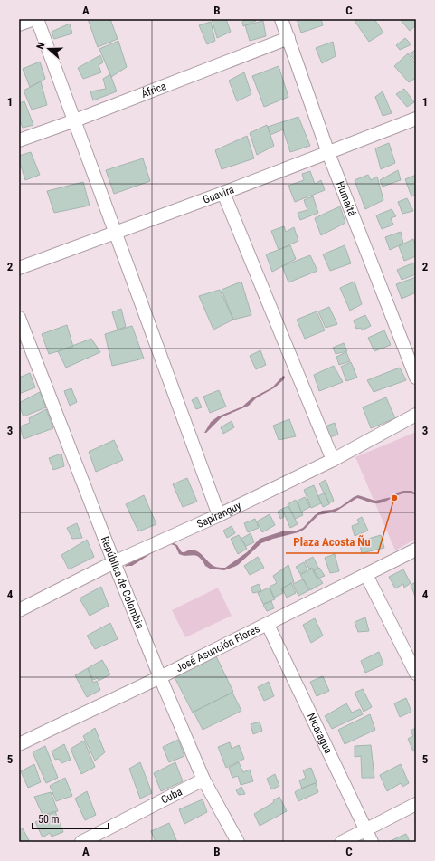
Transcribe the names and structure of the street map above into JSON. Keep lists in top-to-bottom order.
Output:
{
  "streets": {
    "street": [
      "África",
      "Guavira",
      "Humaitá",
      "Sapiranguy",
      "República de Colombia",
      "José Asunción Flores",
      "Nicaragua",
      "Cuba"
    ]
  },
  "crossings": [
    ["África", "Humaitá"],
    ["Guavira", "Humaitá"],
    ["Sapiranguy", "República de Colombia"],
    ["República de Colombia", "José Asunción Flores"],
    ["República de Colombia", "Cuba"],
    ["José Asunción Flores", "Nicaragua"]
  ],
  "places": ["Plaza Acosta Ñu"],
  "scale_bar": "50 m",
  "north": "left",
  "grid": {
    "columns": ["A", "B", "C"],
    "rows": [
      "1",
      "2",
      "3",
      "4",
      "5"
    ]
  }
}
